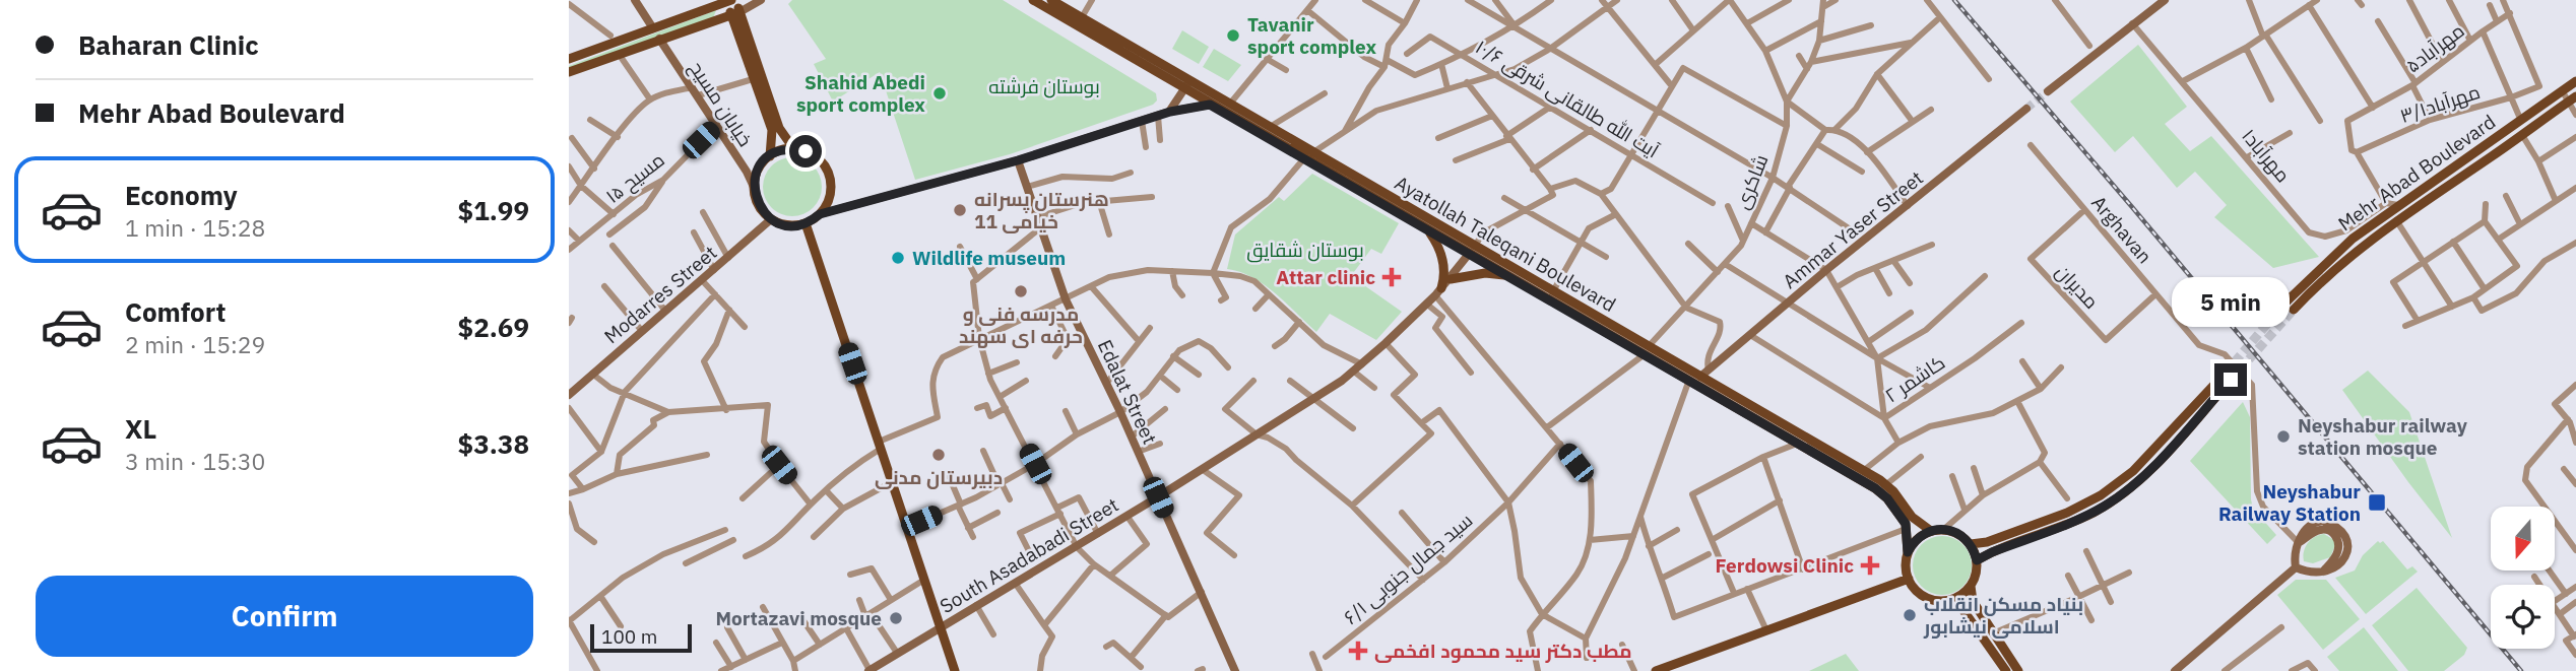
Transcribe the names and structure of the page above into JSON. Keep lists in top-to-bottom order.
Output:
{
  "streets": {
    "main road": [
      "خیابان مسیح",
      "Mehr Abad Boulevard",
      "Ammar Yaser Street",
      "Ayatollah Taleqani Boulevard",
      "Modarres Street",
      "Edalat Street",
      "South Asadabadi Street"
    ],
    "street": [
      "مهرآباد۵",
      "آیت الله طالقانی شرقی ۱۰/۶",
      "مهرآباد۳/۱",
      "مهرآباد۱",
      "مسیح ۱۵",
      "شاکری",
      "Arghavan",
      "مدیران",
      "کاشمر ۲",
      "سید جمال جنوبی ۶/۱"
    ]
  },
  "crossings": [
    ["مهرآباد۵", "مهرآباد۳/۱"],
    ["مهرآباد۵", "Mehr Abad Boulevard"],
    ["خیابان مسیح", "مسیح ۱۵"],
    ["خیابان مسیح", "Modarres Street"],
    ["شاکری", "Ayatollah Taleqani Boulevard"],
    ["Ammar Yaser Street", "Ayatollah Taleqani Boulevard"],
    ["Ammar Yaser Street", "کاشمر ۲"],
    ["Arghavan", "مدیران"],
    ["Ayatollah Taleqani Boulevard", "South Asadabadi Street"],
    ["Edalat Street", "South Asadabadi Street"]
  ],
  "parks": ["بوستان فرشته", "بوستان شقایق"],
  "places": {
    "other": [
      "Tavanir sport complex",
      "Shahid Abedi sport complex",
      "هنرستان پسرانه خیامی 11",
      "Wildlife museum",
      "مدرسه فنی و حرفه ای سهند",
      "Neyshabur railway station mosque",
      "دبیرستان مدنی",
      "بنیاد مسکن انقلاب اسلامی نیشابور",
      "Mortazavi mosque"
    ],
    "health": ["Attar clinic", "Ferdowsi Clinic", "مطب دکتر سید محمود افخمی"],
    "transit": ["Neyshabur Railway Station"]
  },
  "scale_bar": "100 m",
  "north": "bottom",
  "page": {
    "banner": ["Baharan Clinic", "Mehr Abad Boulevard"],
    "list": [
      {
        "name": "Economy",
        "note": "1 min · 15:28",
        "value": "$1.99"
      },
      {
        "name": "Comfort",
        "note": "2 min · 15:29",
        "value": "$2.69"
      },
      {
        "name": "XL",
        "note": "3 min · 15:30",
        "value": "$3.38"
      }
    ],
    "bubble": "5 min",
    "buttons": "Confirm",
    "scale": "100 m"
  }
}
